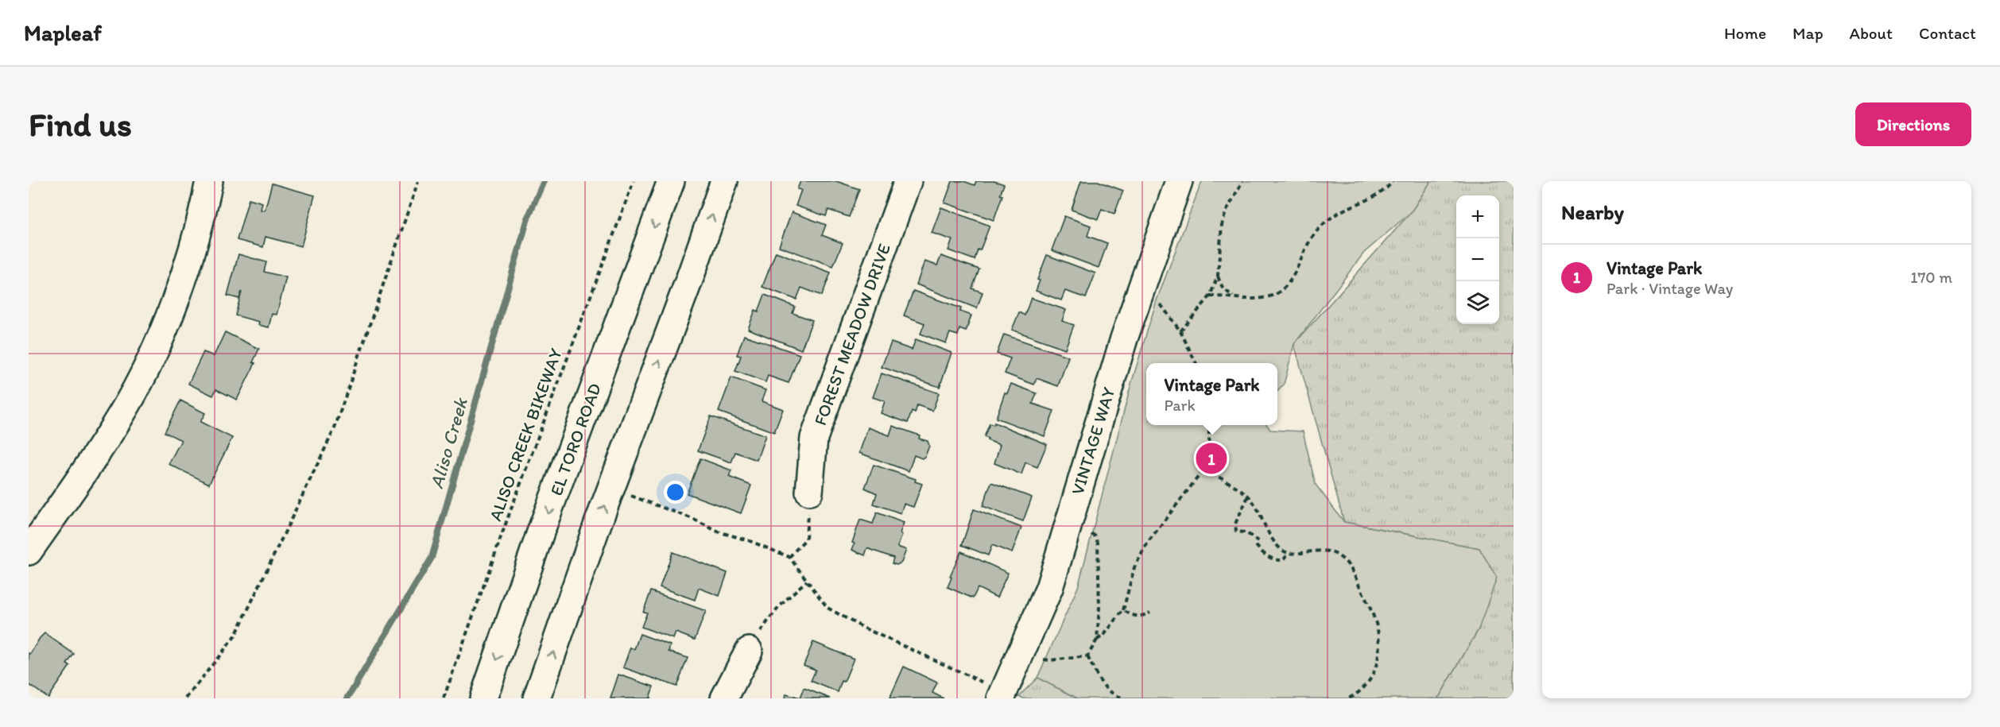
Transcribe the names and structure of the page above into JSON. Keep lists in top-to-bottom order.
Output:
{
  "streets": {
    "street": ["FOREST MEADOW DRIVE", "EL TORO ROAD", "VINTAGE WAY"],
    "path": ["ALISO CREEK BIKEWAY"]
  },
  "water": ["Aliso Creek"],
  "page": {
    "header": "Mapleaf",
    "nav": [
      "Home",
      "Map",
      "About",
      "Contact"
    ],
    "buttons": "Directions",
    "title": "Find us",
    "heading": "Nearby",
    "map_buttons": ["+", "−"],
    "list": [
      {
        "mark": "1",
        "name": "Vintage Park",
        "note": "Park · Vintage Way",
        "value": "170 m"
      }
    ],
    "popup": ["Vintage Park", "Park"],
    "pins": "1"
  }
}
